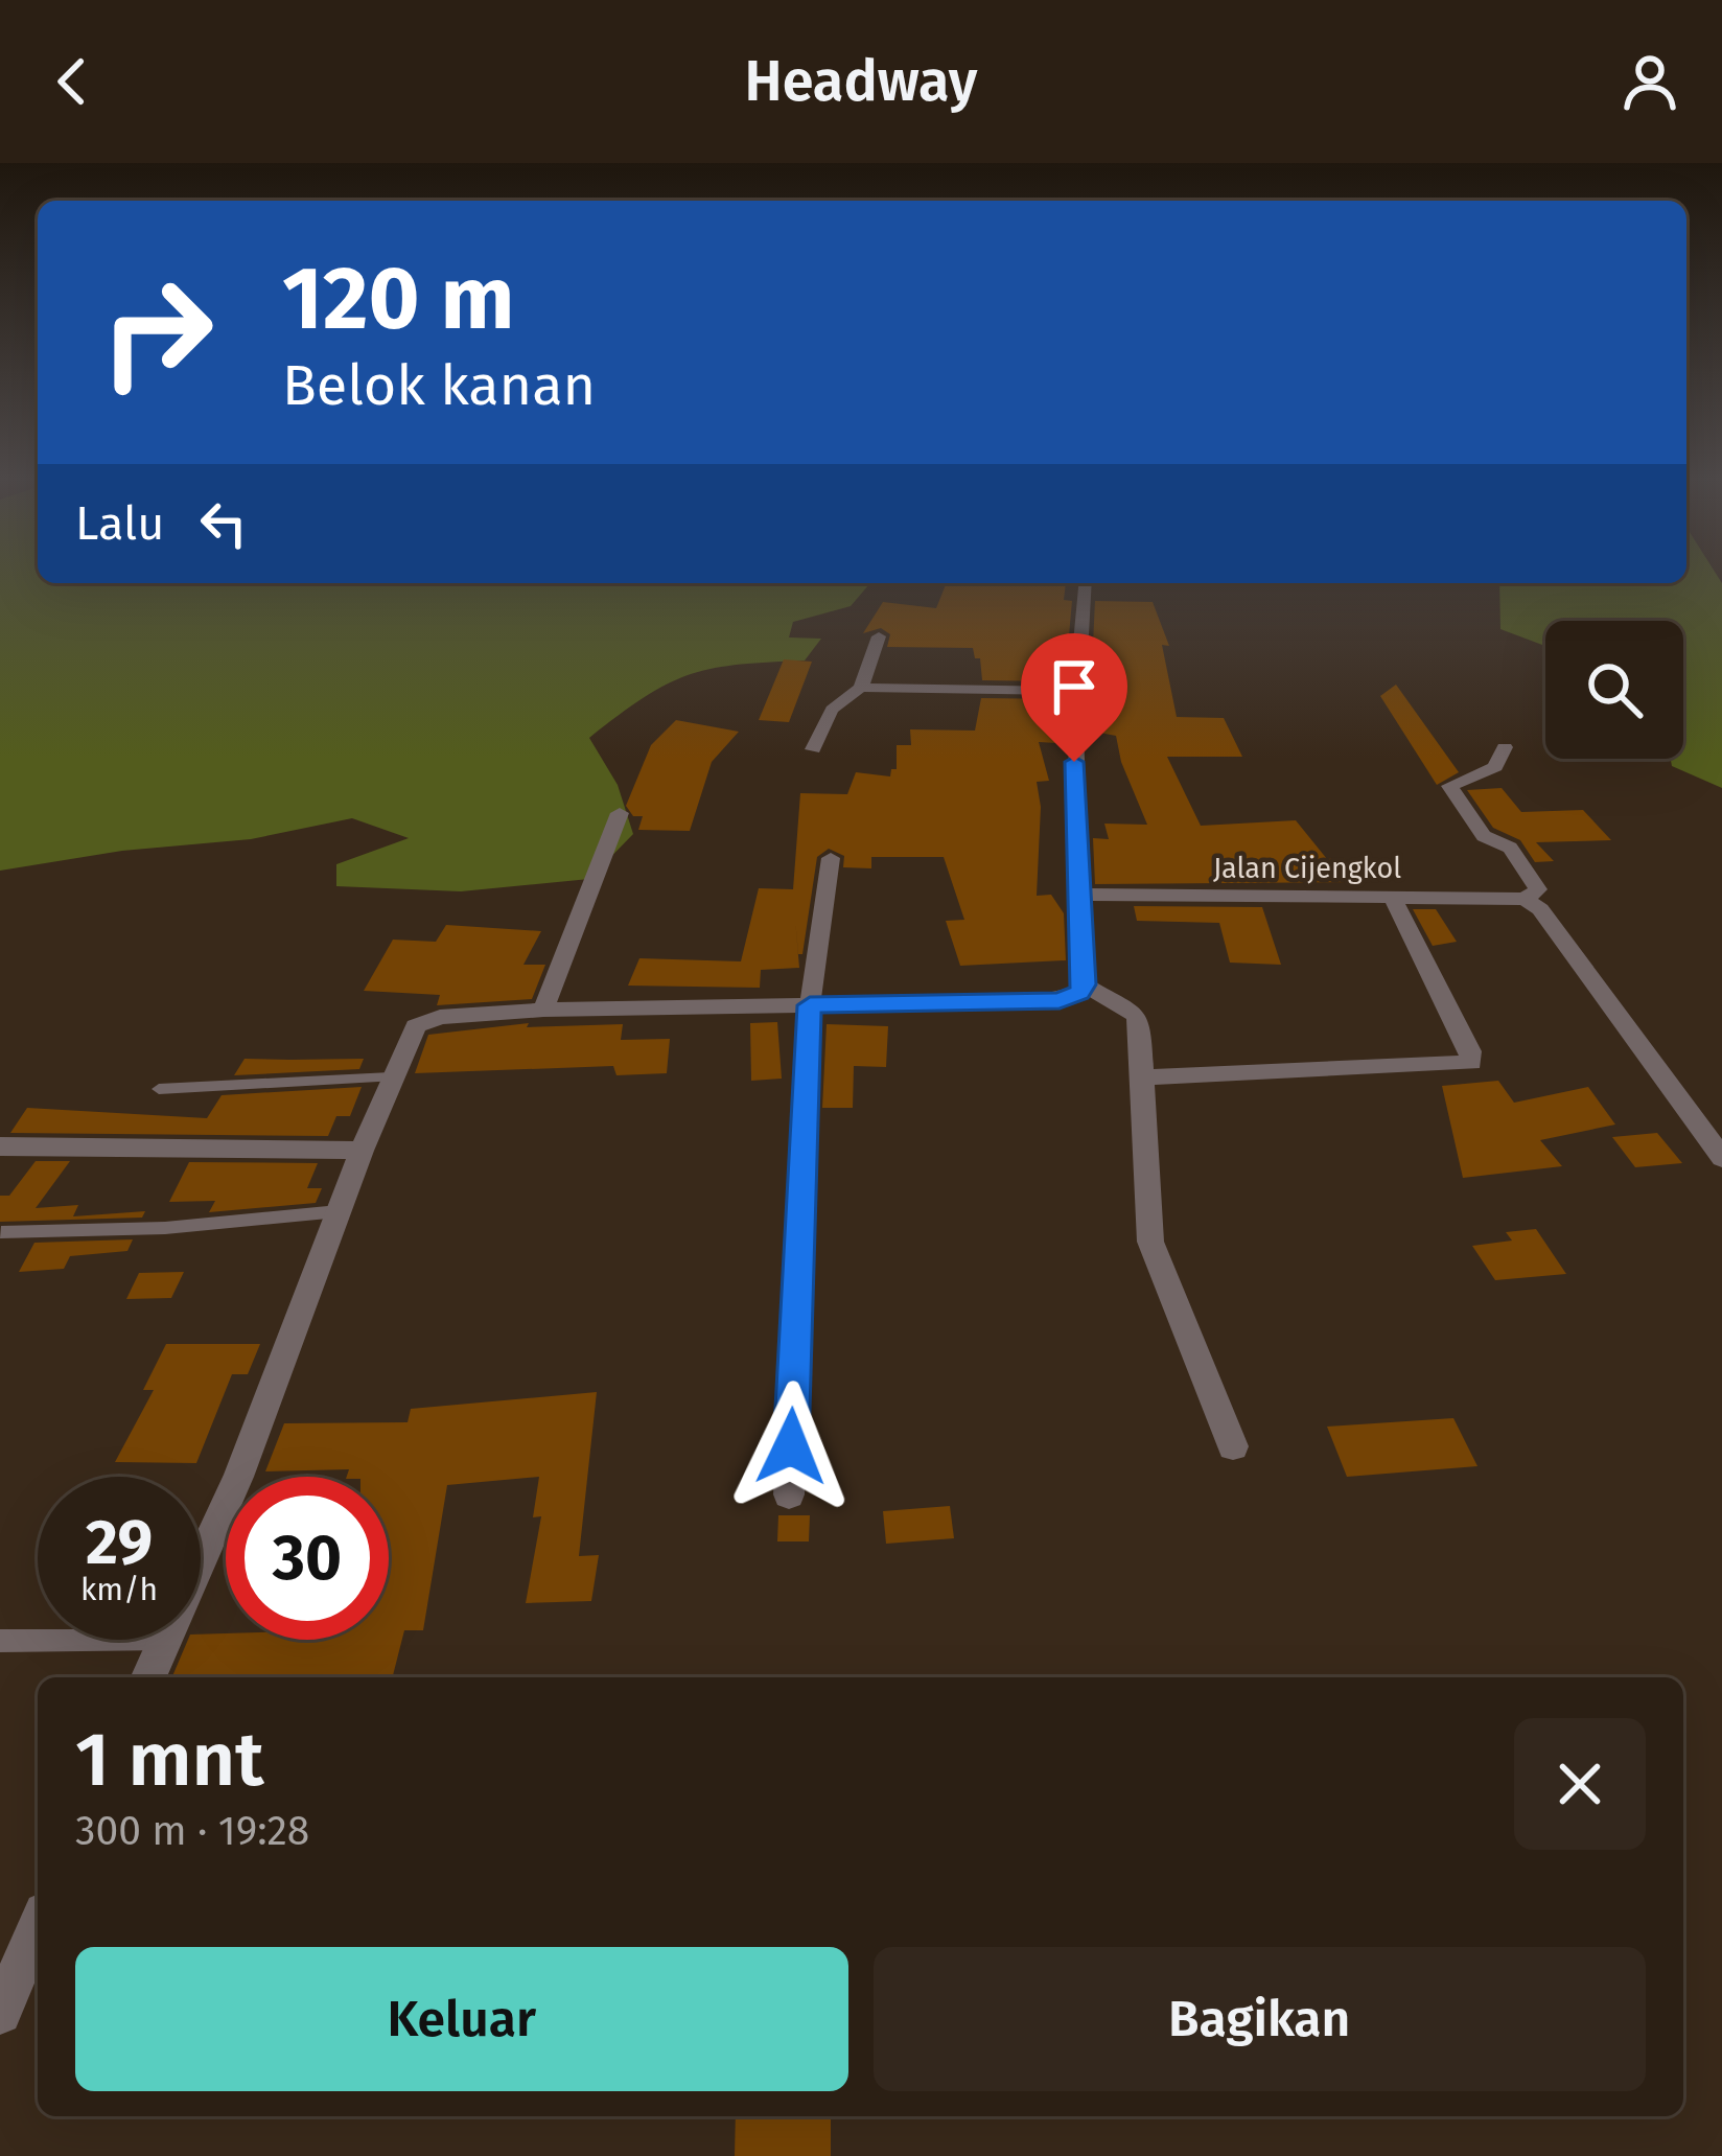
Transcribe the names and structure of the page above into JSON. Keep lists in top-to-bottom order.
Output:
{
  "streets": {
    "street": ["Jalan Cijengkol"]
  },
  "page": {
    "header": "Headway",
    "turn": ["120 m", "Belok kanan"],
    "then": "Lalu",
    "speed": "29 km/h",
    "limit": "30",
    "heading": ["1 mnt", "300 m · 19:28"],
    "buttons": ["Keluar", "Bagikan"]
  }
}
